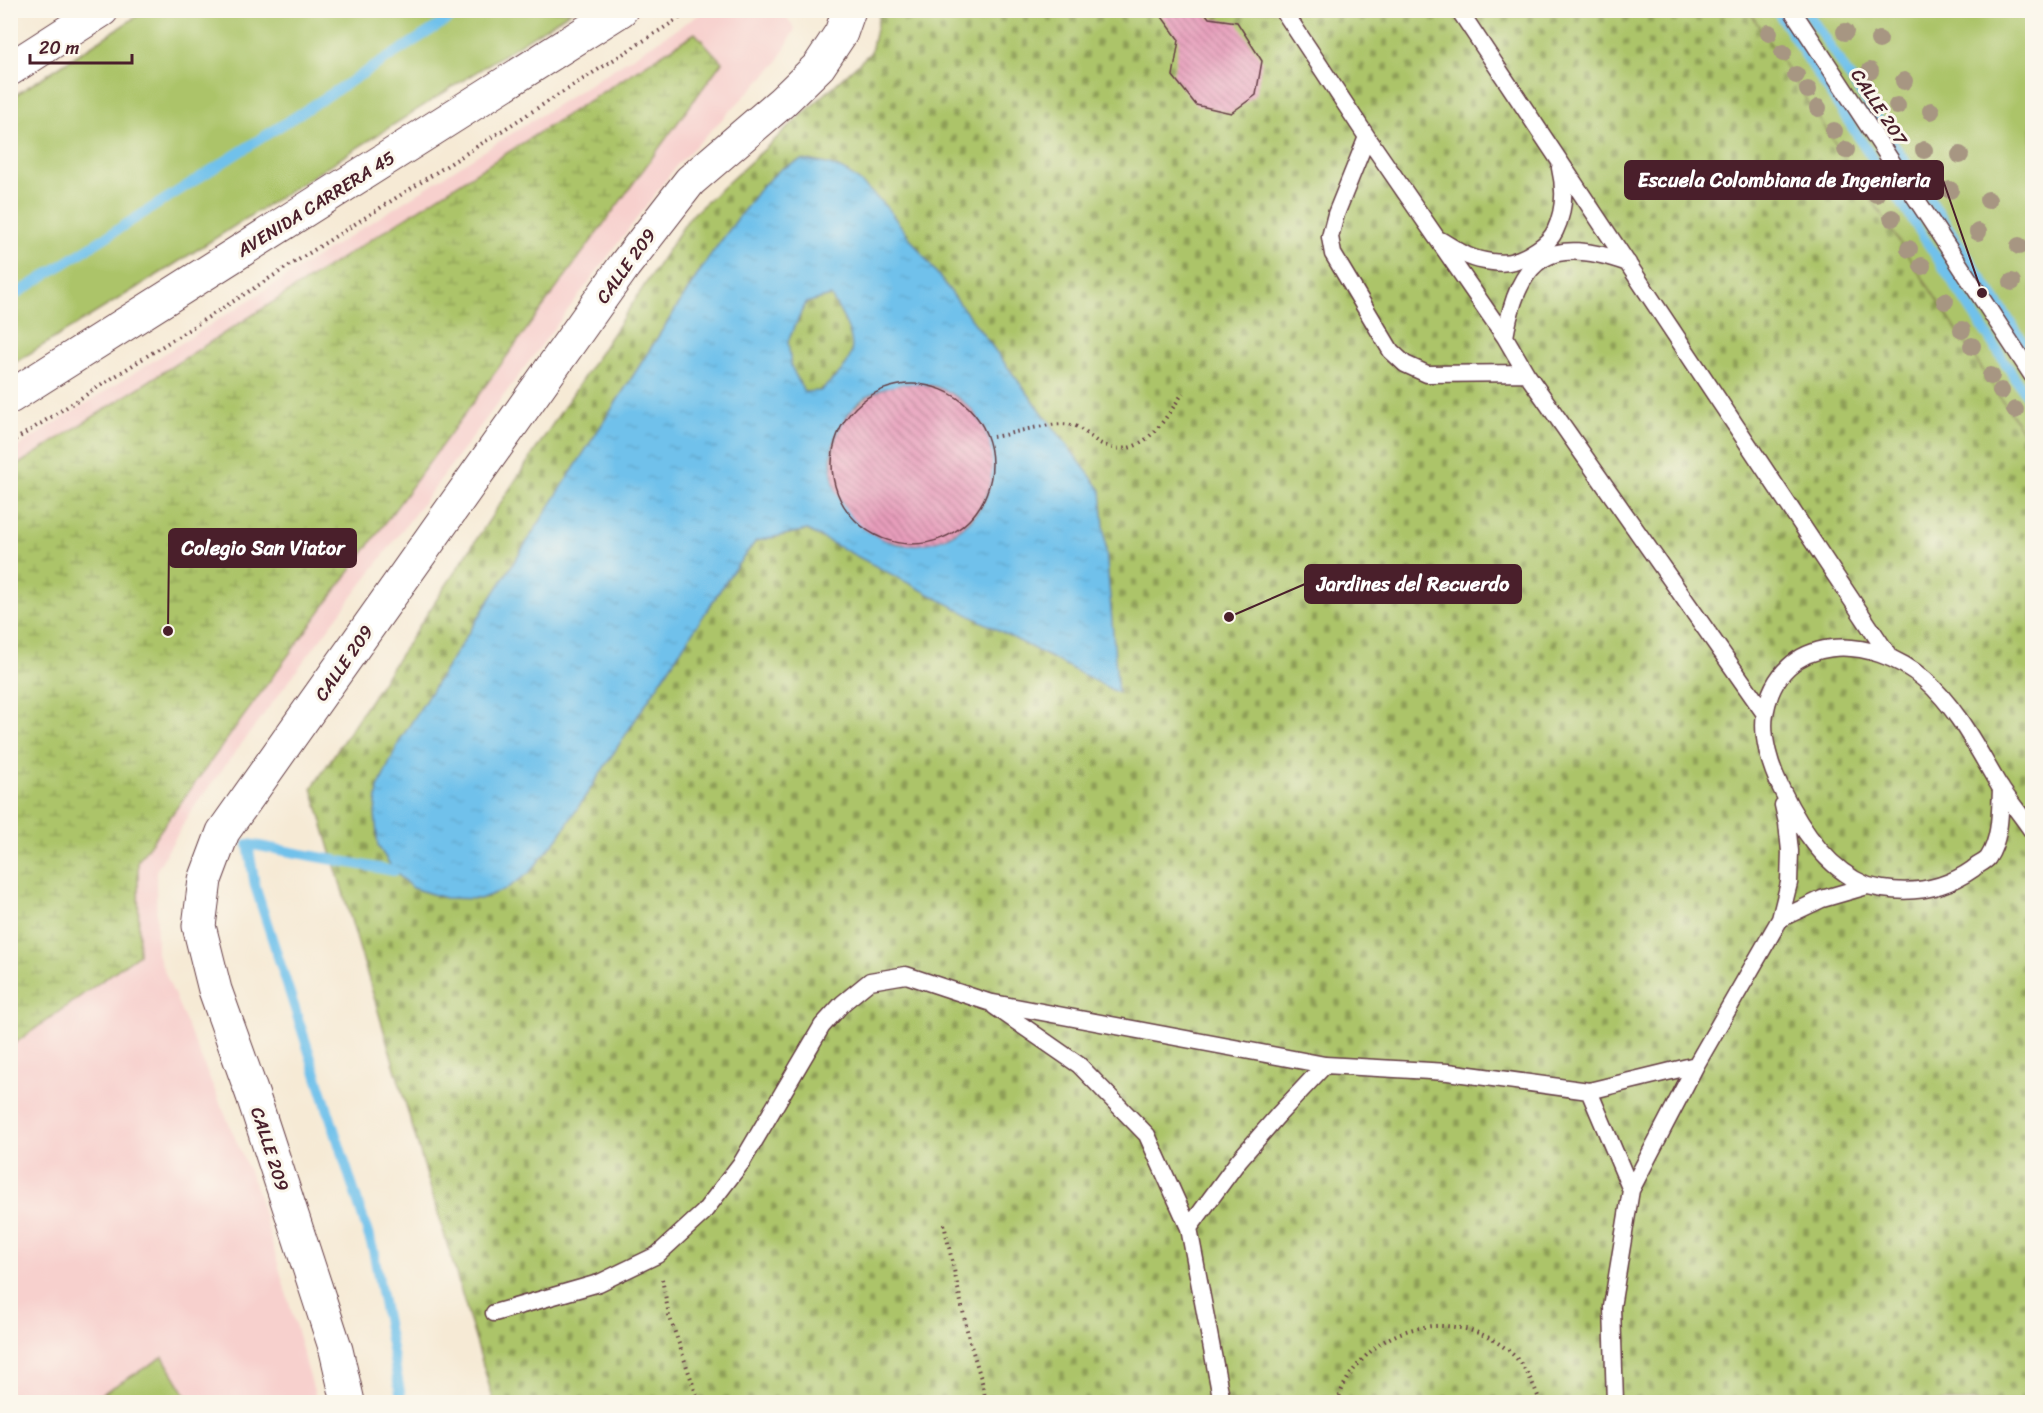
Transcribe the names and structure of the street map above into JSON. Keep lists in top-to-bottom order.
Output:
{
  "streets": {
    "main road": ["AVENIDA CARRERA 45", "CALLE 209"],
    "lane": ["CALLE 207"]
  },
  "places": ["Escuela Colombiana de Ingenieria", "Jardines del Recuerdo", "Colegio San Viator"],
  "scale_bar": "20 m"
}
